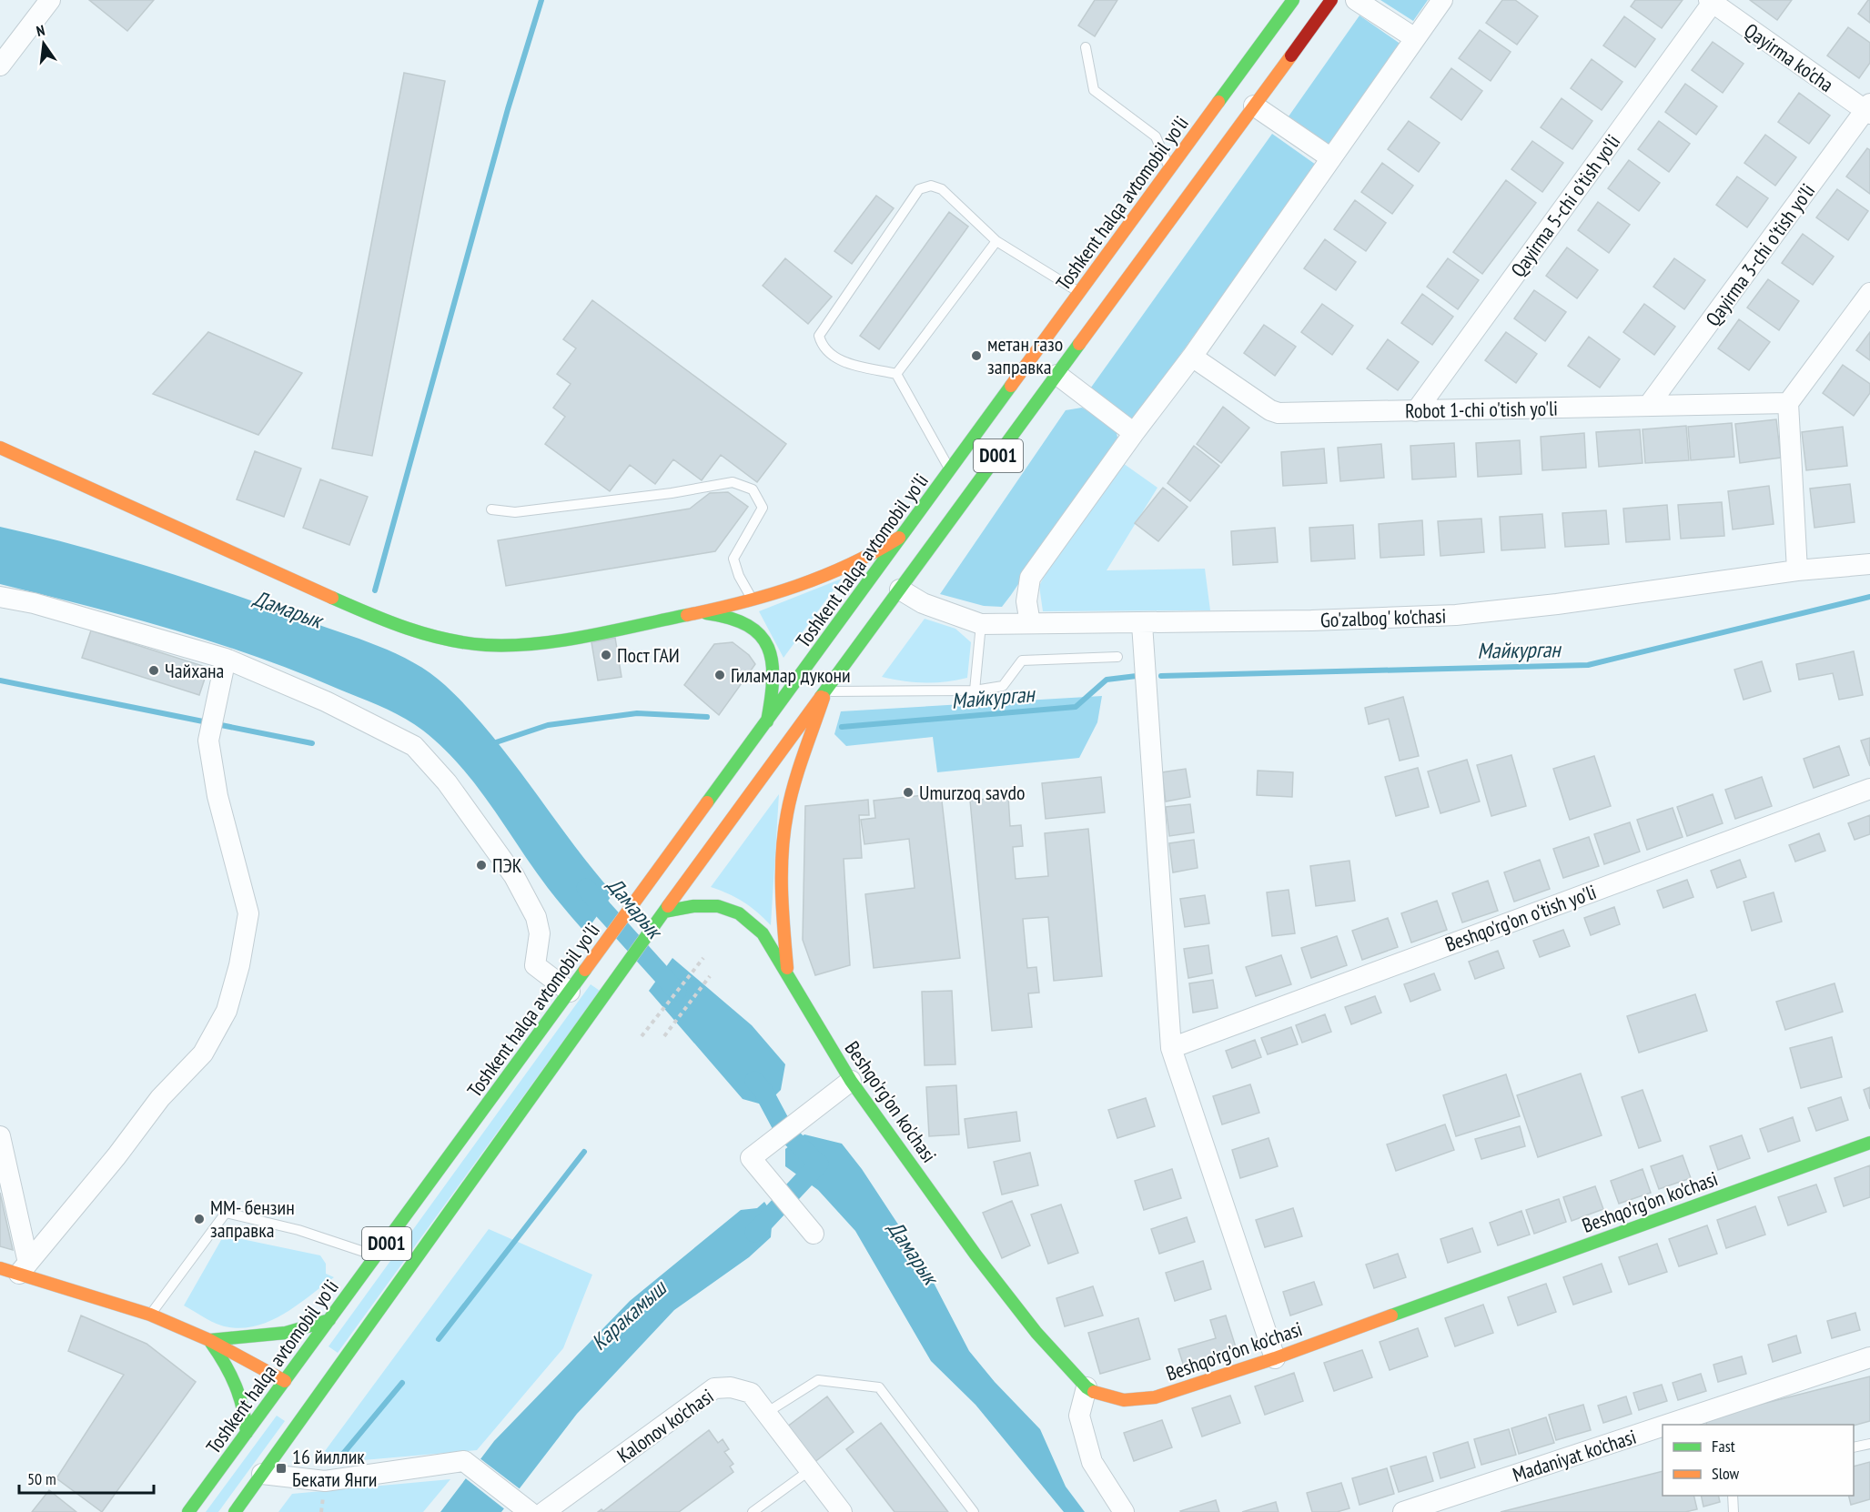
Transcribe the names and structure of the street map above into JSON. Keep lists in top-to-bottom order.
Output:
{
  "streets": {
    "main road": ["Toshkent halqa avtomobil yo'li", "D001", "Beshqo'rg'on ko'chasi"],
    "street": [
      "Qayirma ko'cha",
      "Qayirma 5-chi o'tish yo'li",
      "Qayirma 3-chi o'tish yo'li",
      "Robot 1-chi o'tish yo'li",
      "Go'zalbog' ko'chasi",
      "Beshqo'rg'on o'tish yo'li",
      "Kalonov ko'chasi",
      "Madaniyat ko'chasi"
    ]
  },
  "crossings": [
    ["Qayirma ko'cha", "Qayirma 5-chi o'tish yo'li"],
    ["Qayirma ko'cha", "Qayirma 3-chi o'tish yo'li"],
    ["Toshkent halqa avtomobil yo'li", "Go'zalbog' ko'chasi"],
    ["Toshkent halqa avtomobil yo'li", "Beshqo'rg'on ko'chasi"],
    ["Qayirma 5-chi o'tish yo'li", "Robot 1-chi o'tish yo'li"],
    ["Qayirma 3-chi o'tish yo'li", "Robot 1-chi o'tish yo'li"]
  ],
  "water": ["Дамарык", "Майкурган", "Каракамыш"],
  "places": {
    "other": [
      "метан газо заправка",
      "Пост ГАИ",
      "Чайхана",
      "Гиламлар дукони",
      "Umurzoq savdo",
      "ПЭК",
      "ММ- бензин заправка"
    ],
    "transit": ["16 йиллик Бекати Янги"]
  },
  "legend": ["Fast", "Slow"],
  "scale_bar": "50 m",
  "north": "top"
}
